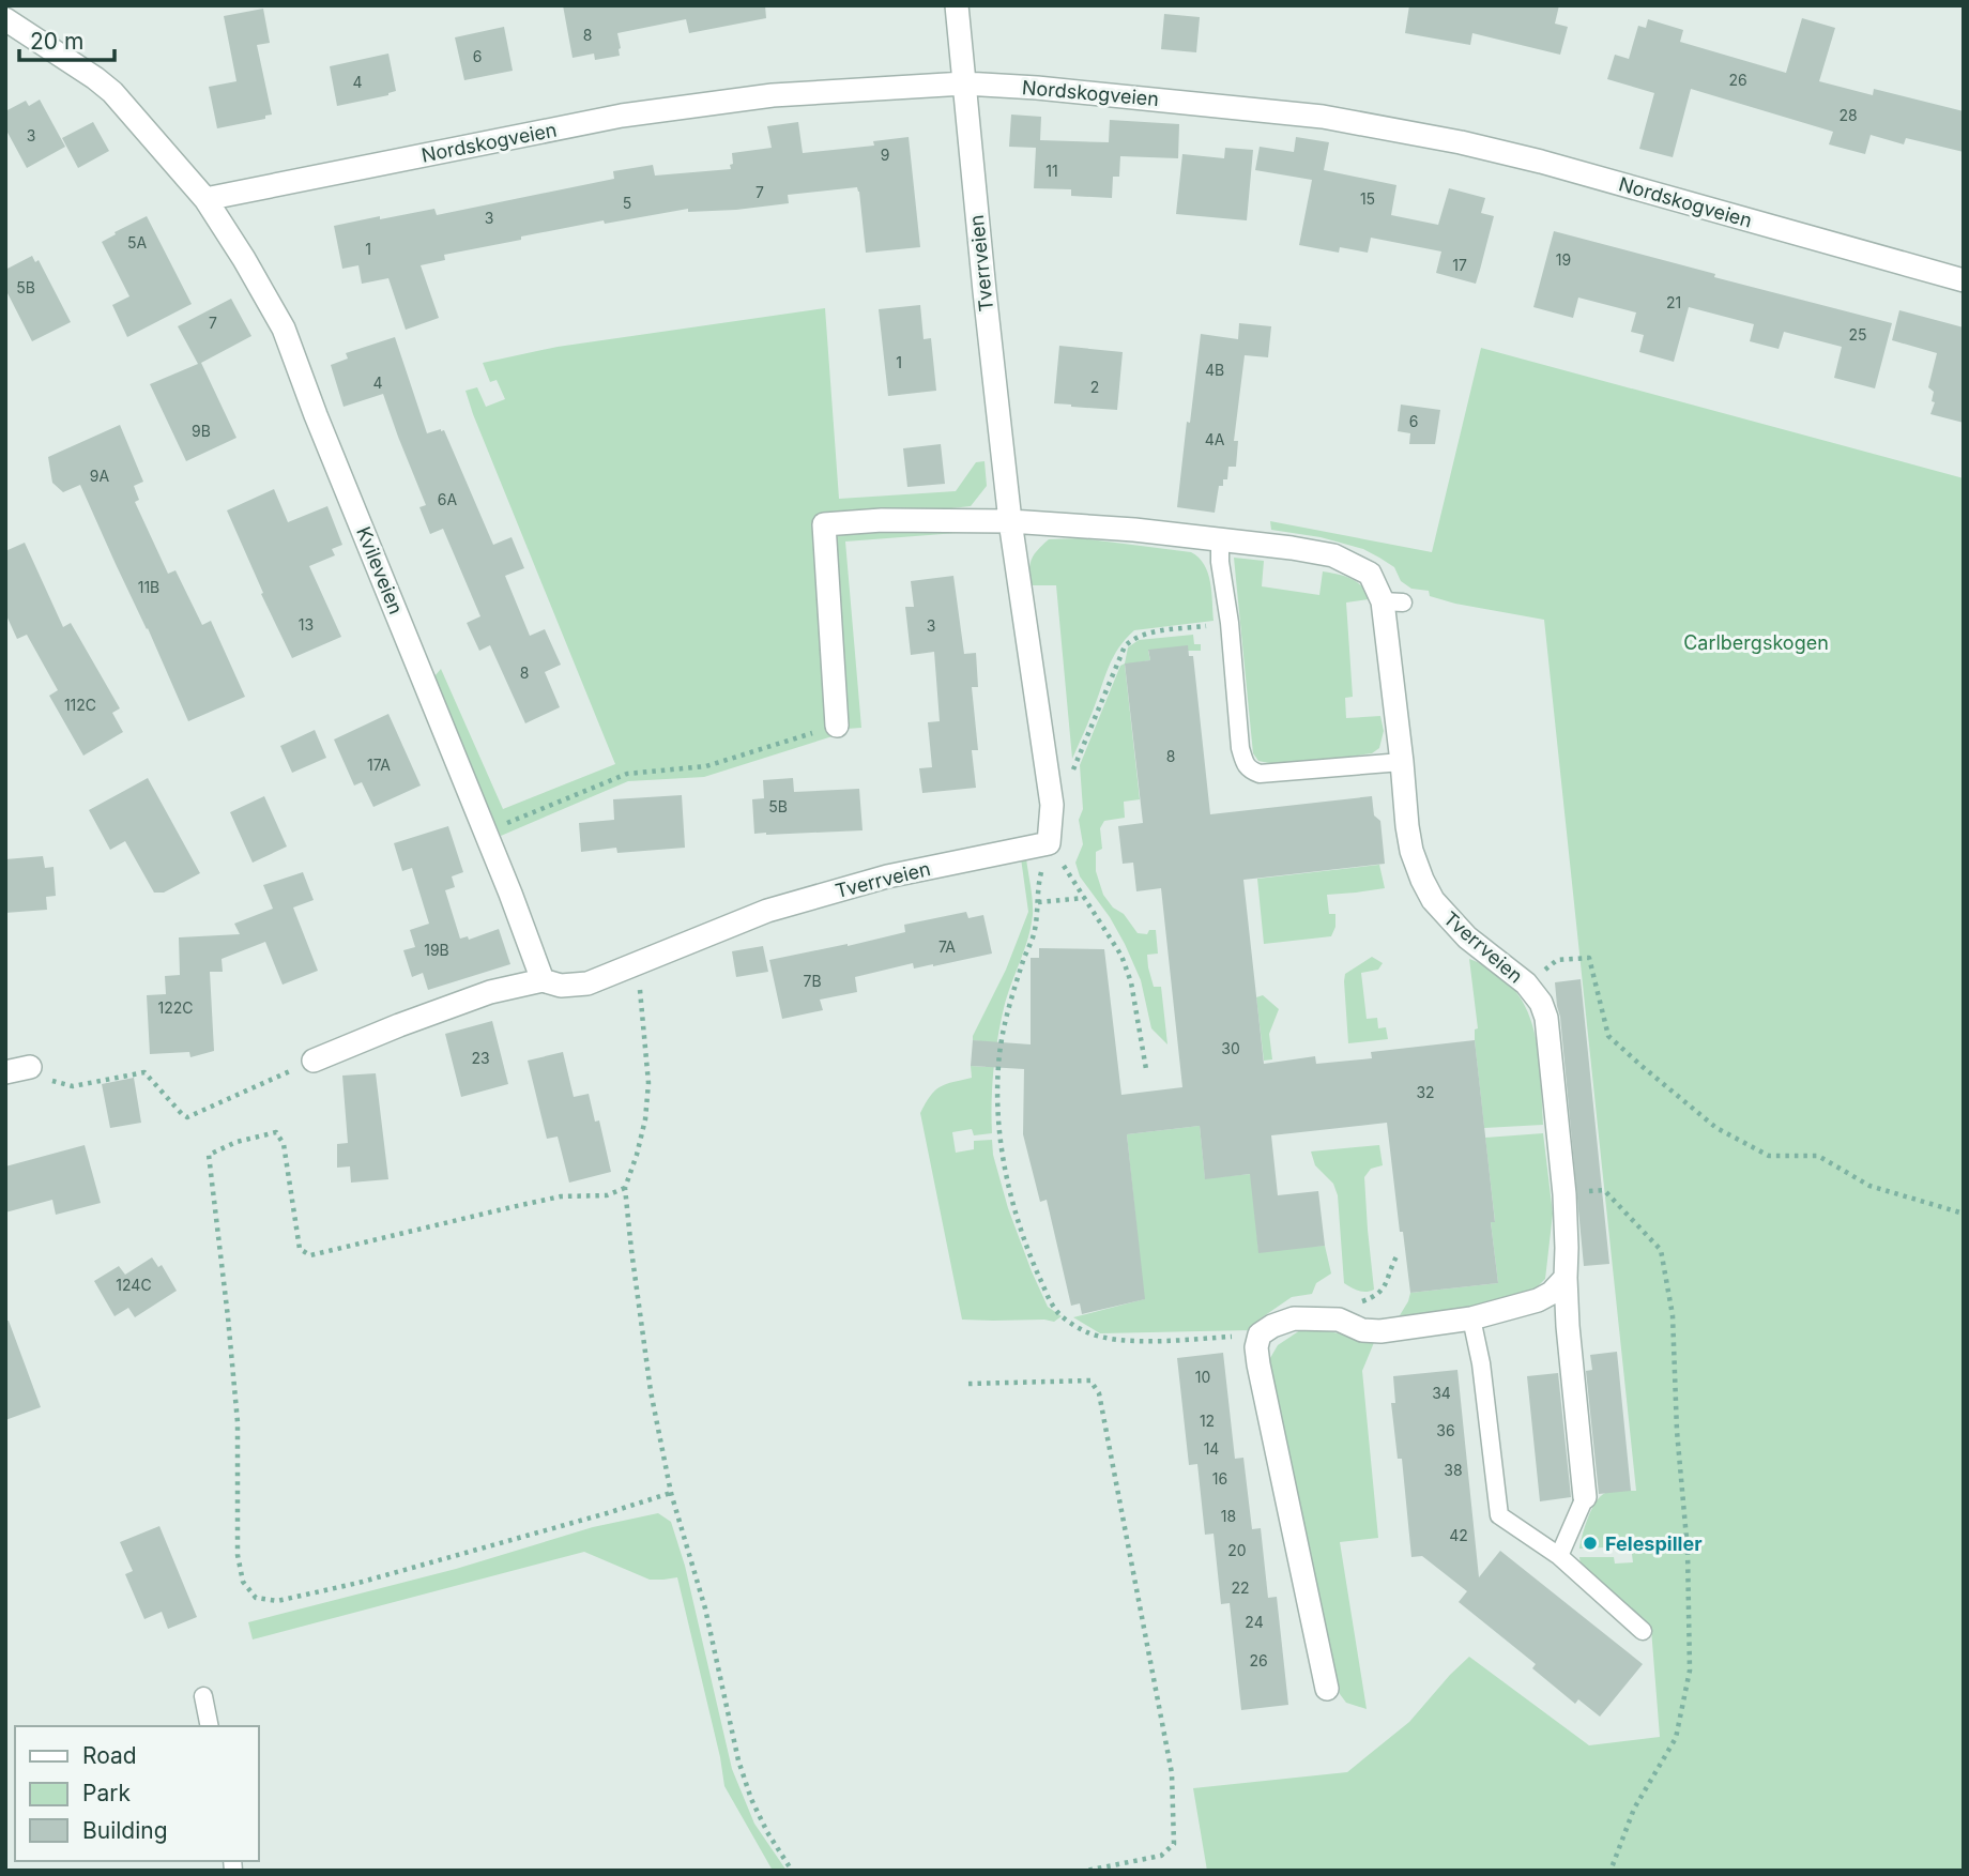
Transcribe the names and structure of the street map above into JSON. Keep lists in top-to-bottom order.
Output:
{
  "streets": {
    "street": ["Nordskogveien", "Tverrveien", "Kvileveien"]
  },
  "crossings": [
    ["Nordskogveien", "Tverrveien"],
    ["Nordskogveien", "Kvileveien"],
    ["Tverrveien", "Kvileveien"]
  ],
  "parks": ["Carlbergskogen"],
  "places": ["Felespiller"],
  "house_numbers": [
    "8",
    "6",
    "26",
    "4",
    "28",
    "3",
    "9",
    "11",
    "7",
    "15",
    "5",
    "3",
    "5A",
    "1",
    "19",
    "17",
    "5B",
    "21",
    "7",
    "25",
    "1",
    "4B",
    "4",
    "2",
    "6",
    "9B",
    "4A",
    "9A",
    "6A",
    "11B",
    "13",
    "3",
    "8",
    "112C",
    "8",
    "17A",
    "5B",
    "7A",
    "19B",
    "7B",
    "122C",
    "30",
    "23",
    "32",
    "124C",
    "10",
    "34",
    "12",
    "36",
    "14",
    "38",
    "16",
    "18",
    "42",
    "20",
    "22",
    "24",
    "26"
  ],
  "legend": ["Road", "Park", "Building"],
  "scale_bar": "20 m"
}
